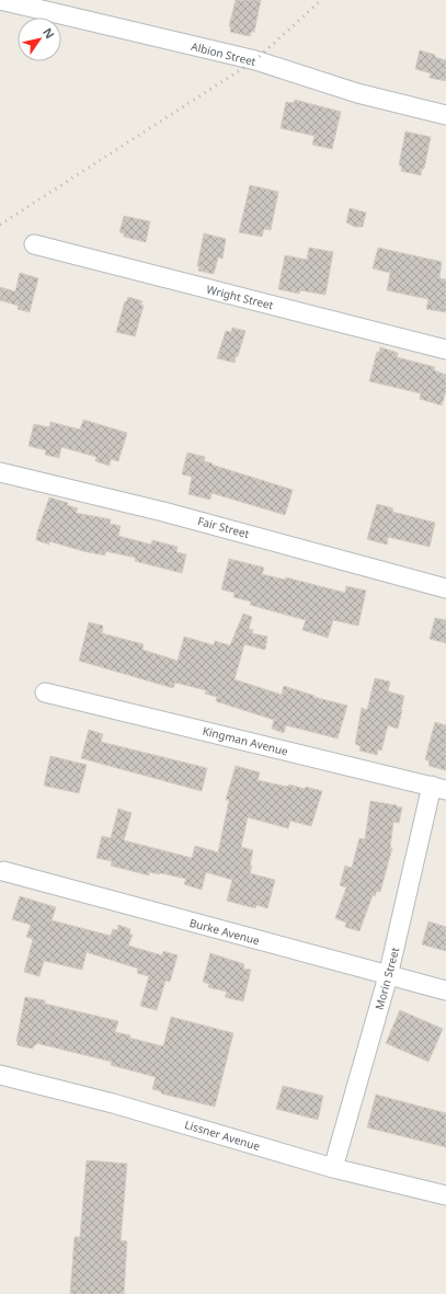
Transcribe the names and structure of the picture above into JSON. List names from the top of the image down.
{
  "streets": {
    "street": [
      "Albion Street",
      "Wright Street",
      "Fair Street",
      "Kingman Avenue",
      "Burke Avenue",
      "Morin Street",
      "Lissner Avenue"
    ]
  },
  "crossings": [
    ["Kingman Avenue", "Morin Street"],
    ["Burke Avenue", "Morin Street"],
    ["Morin Street", "Lissner Avenue"]
  ],
  "north": "top right"
}
